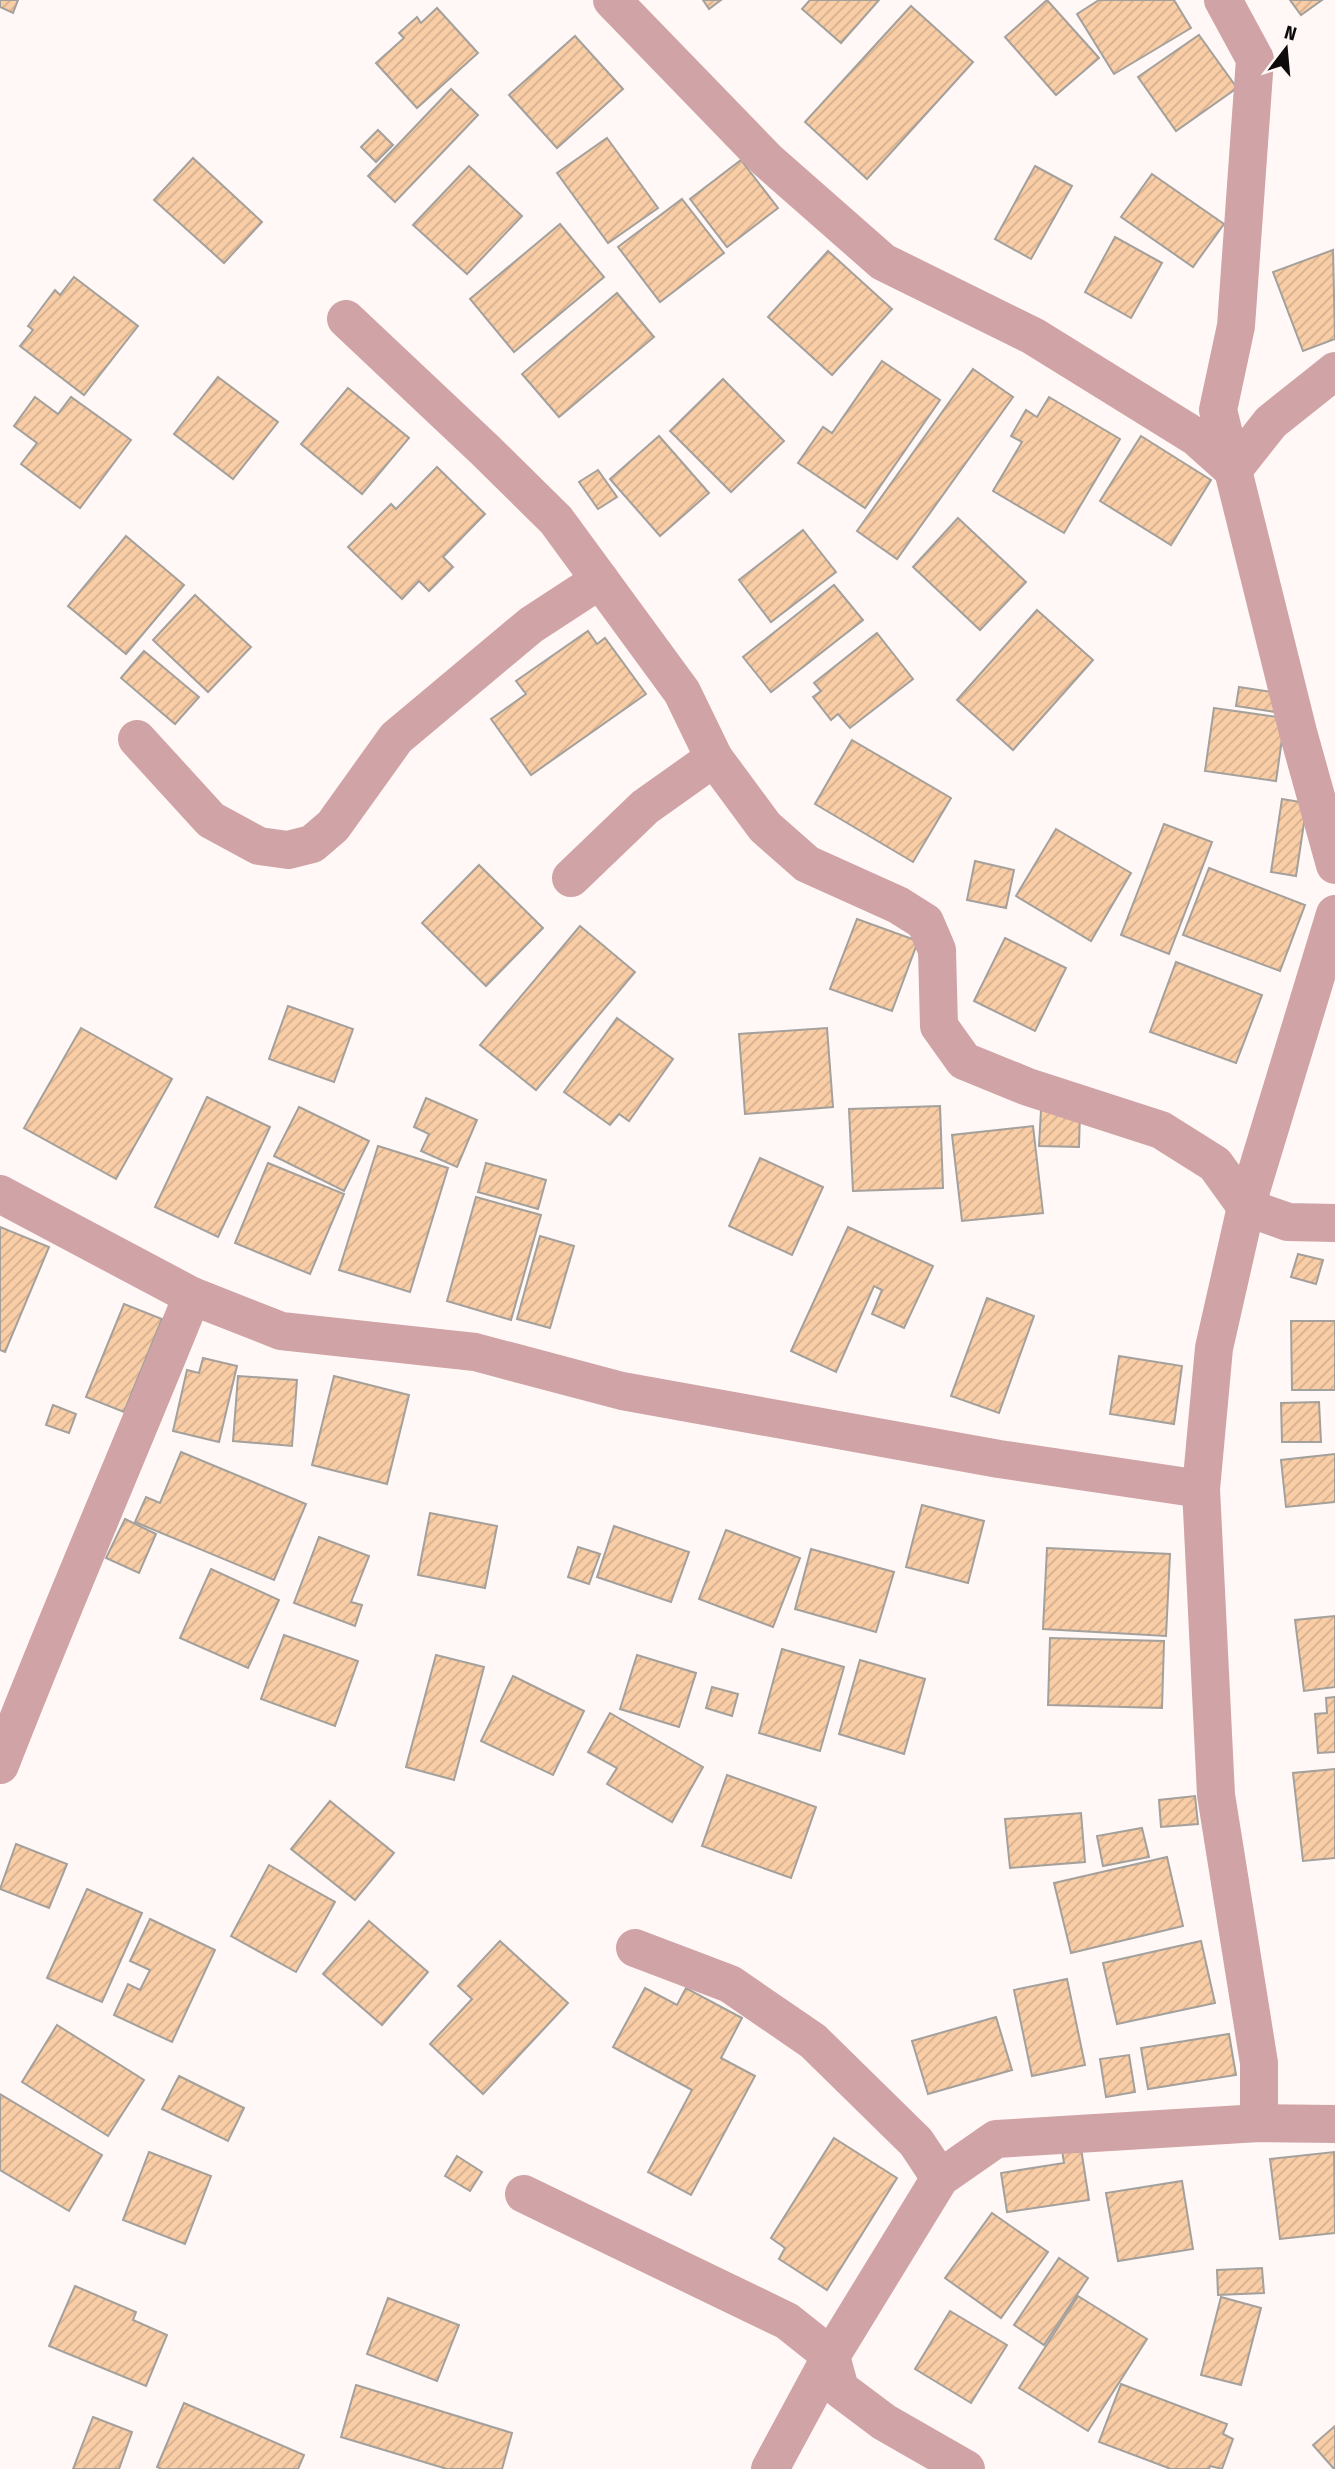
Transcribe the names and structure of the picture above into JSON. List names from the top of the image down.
{
  "north": "top"
}
